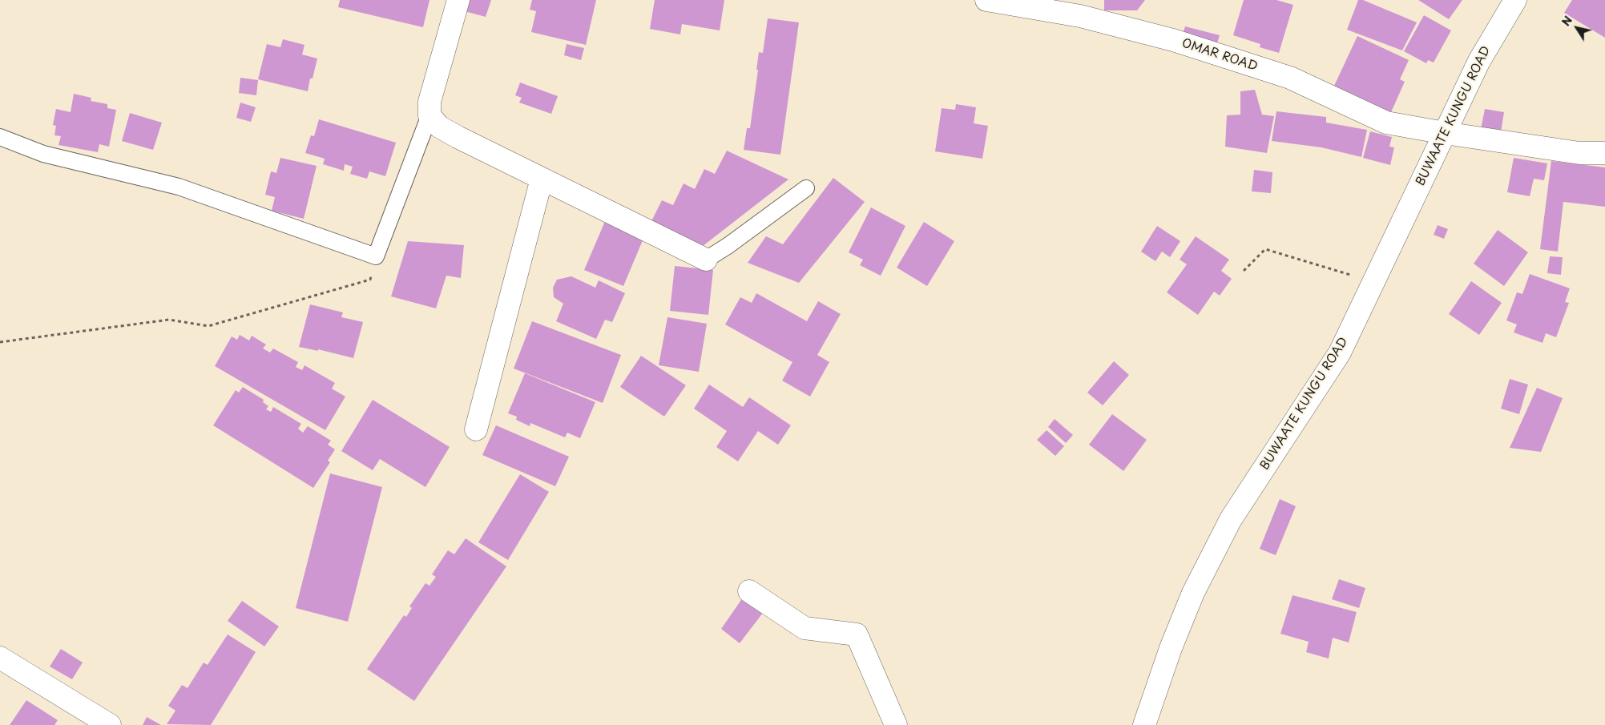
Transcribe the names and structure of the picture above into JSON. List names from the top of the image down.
{
  "streets": {
    "street": ["OMAR ROAD", "BUWAATE KUNGU ROAD"]
  },
  "crossings": [
    ["OMAR ROAD", "BUWAATE KUNGU ROAD"]
  ],
  "north": "top left"
}
